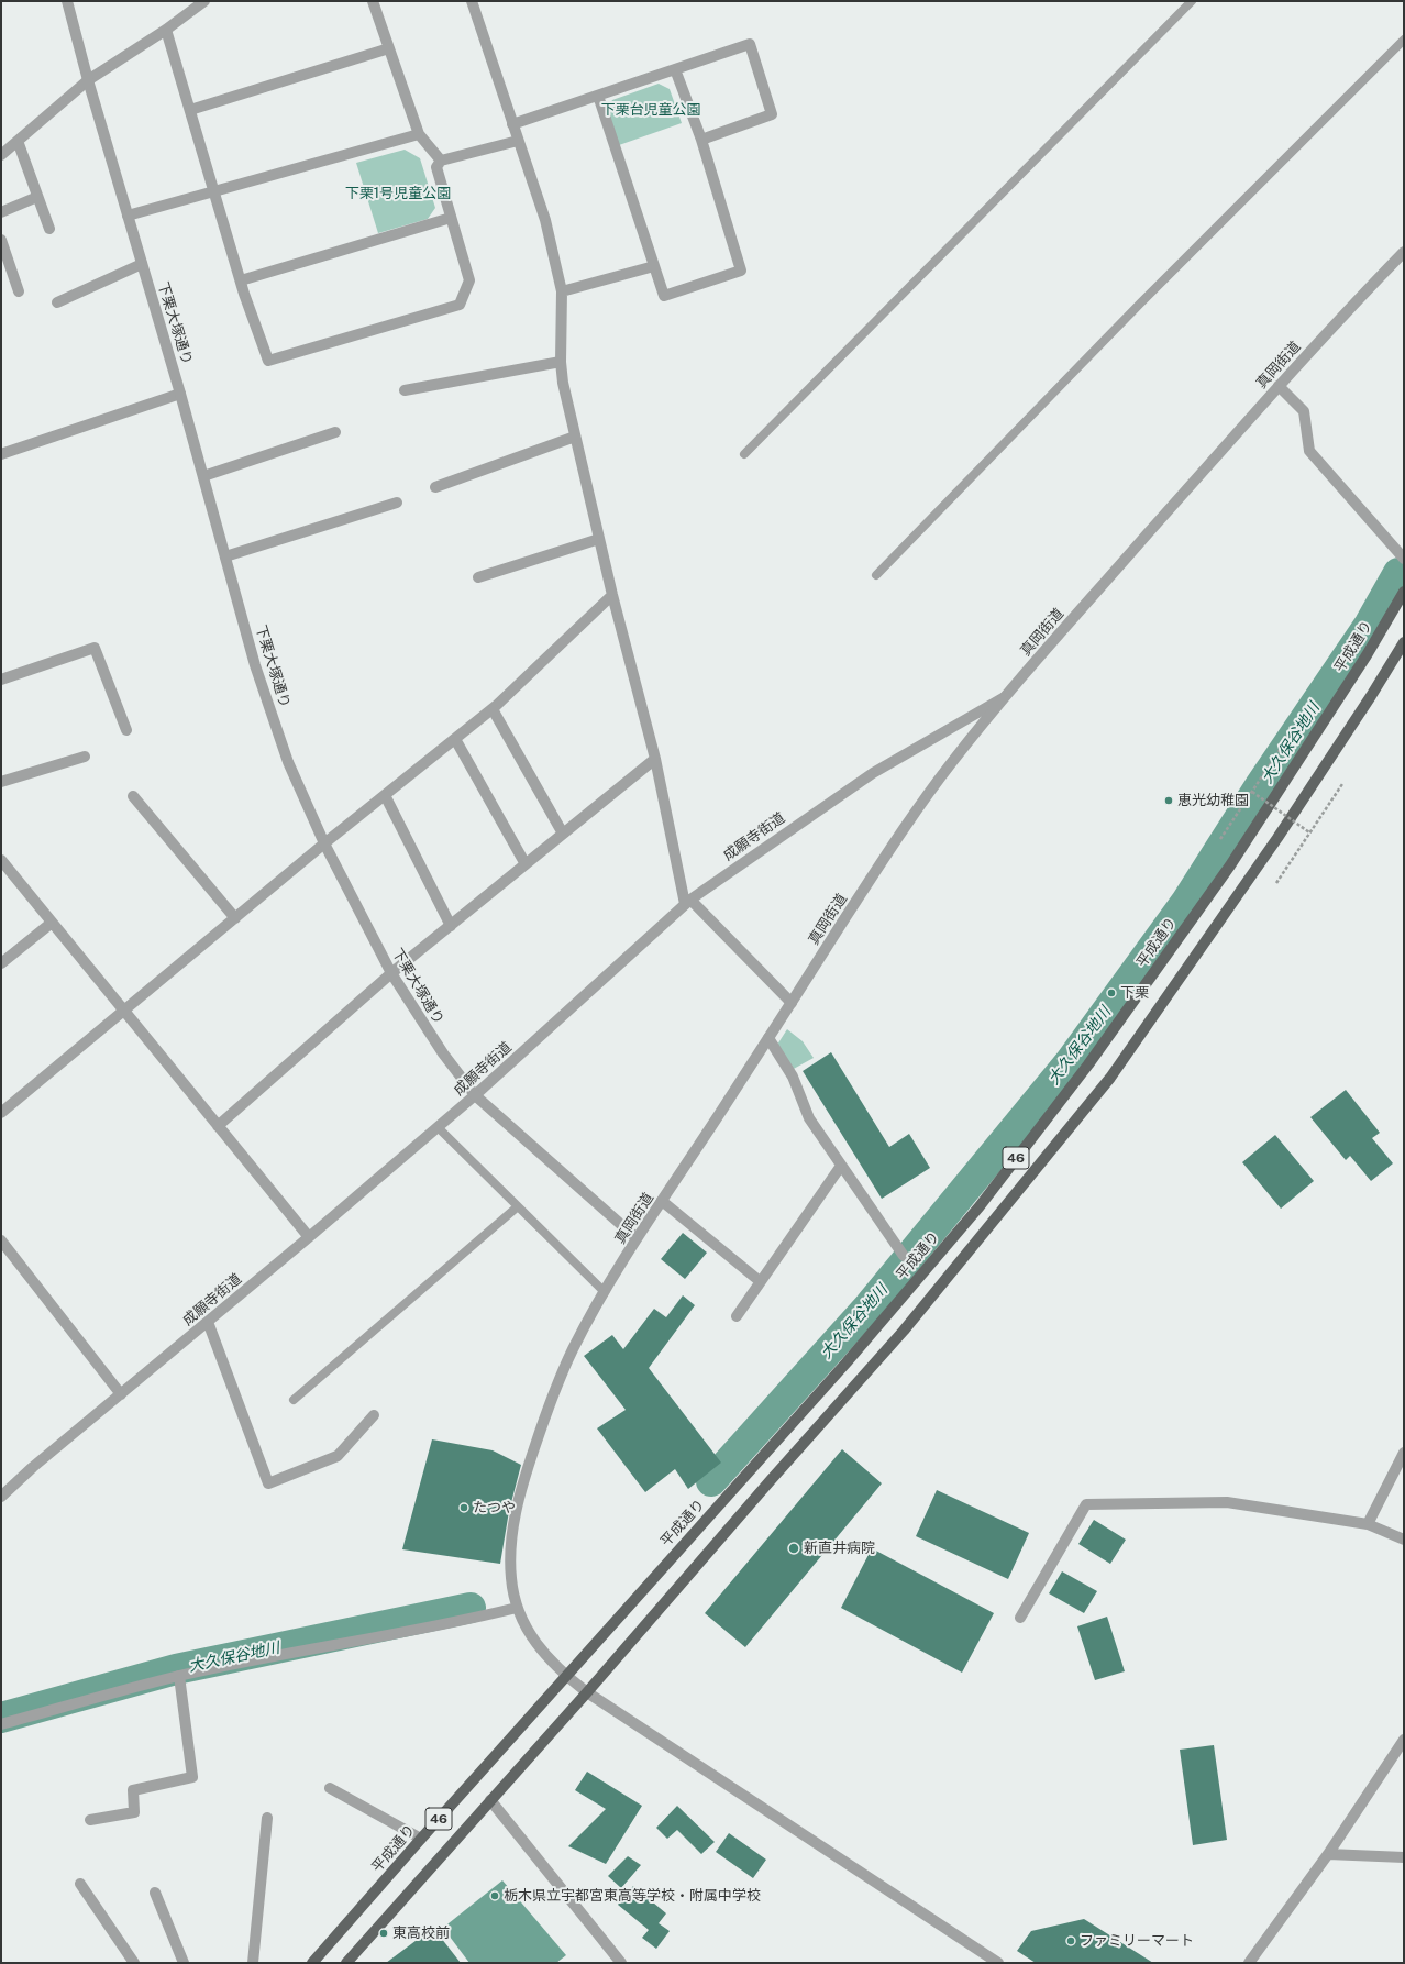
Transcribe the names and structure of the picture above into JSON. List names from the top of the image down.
{
  "streets": {
    "main road": ["平成通り", "46"],
    "street": ["下栗大塚通り", "真岡街道", "成願寺街道"]
  },
  "crossings": [
    ["下栗大塚通り", "真岡街道"],
    ["下栗大塚通り", "成願寺街道"],
    ["真岡街道", "平成通り"],
    ["真岡街道", "成願寺街道"],
    ["真岡街道", "46"]
  ],
  "water": ["大久保谷地川"],
  "parks": ["下栗台児童公園", "下栗1号児童公園"],
  "places": [
    "恵光幼稚園",
    "下栗",
    "たつや",
    "新直井病院",
    "栃木県立宇都宮東高等学校・附属中学校",
    "東高校前",
    "ファミリーマート"
  ]
}
